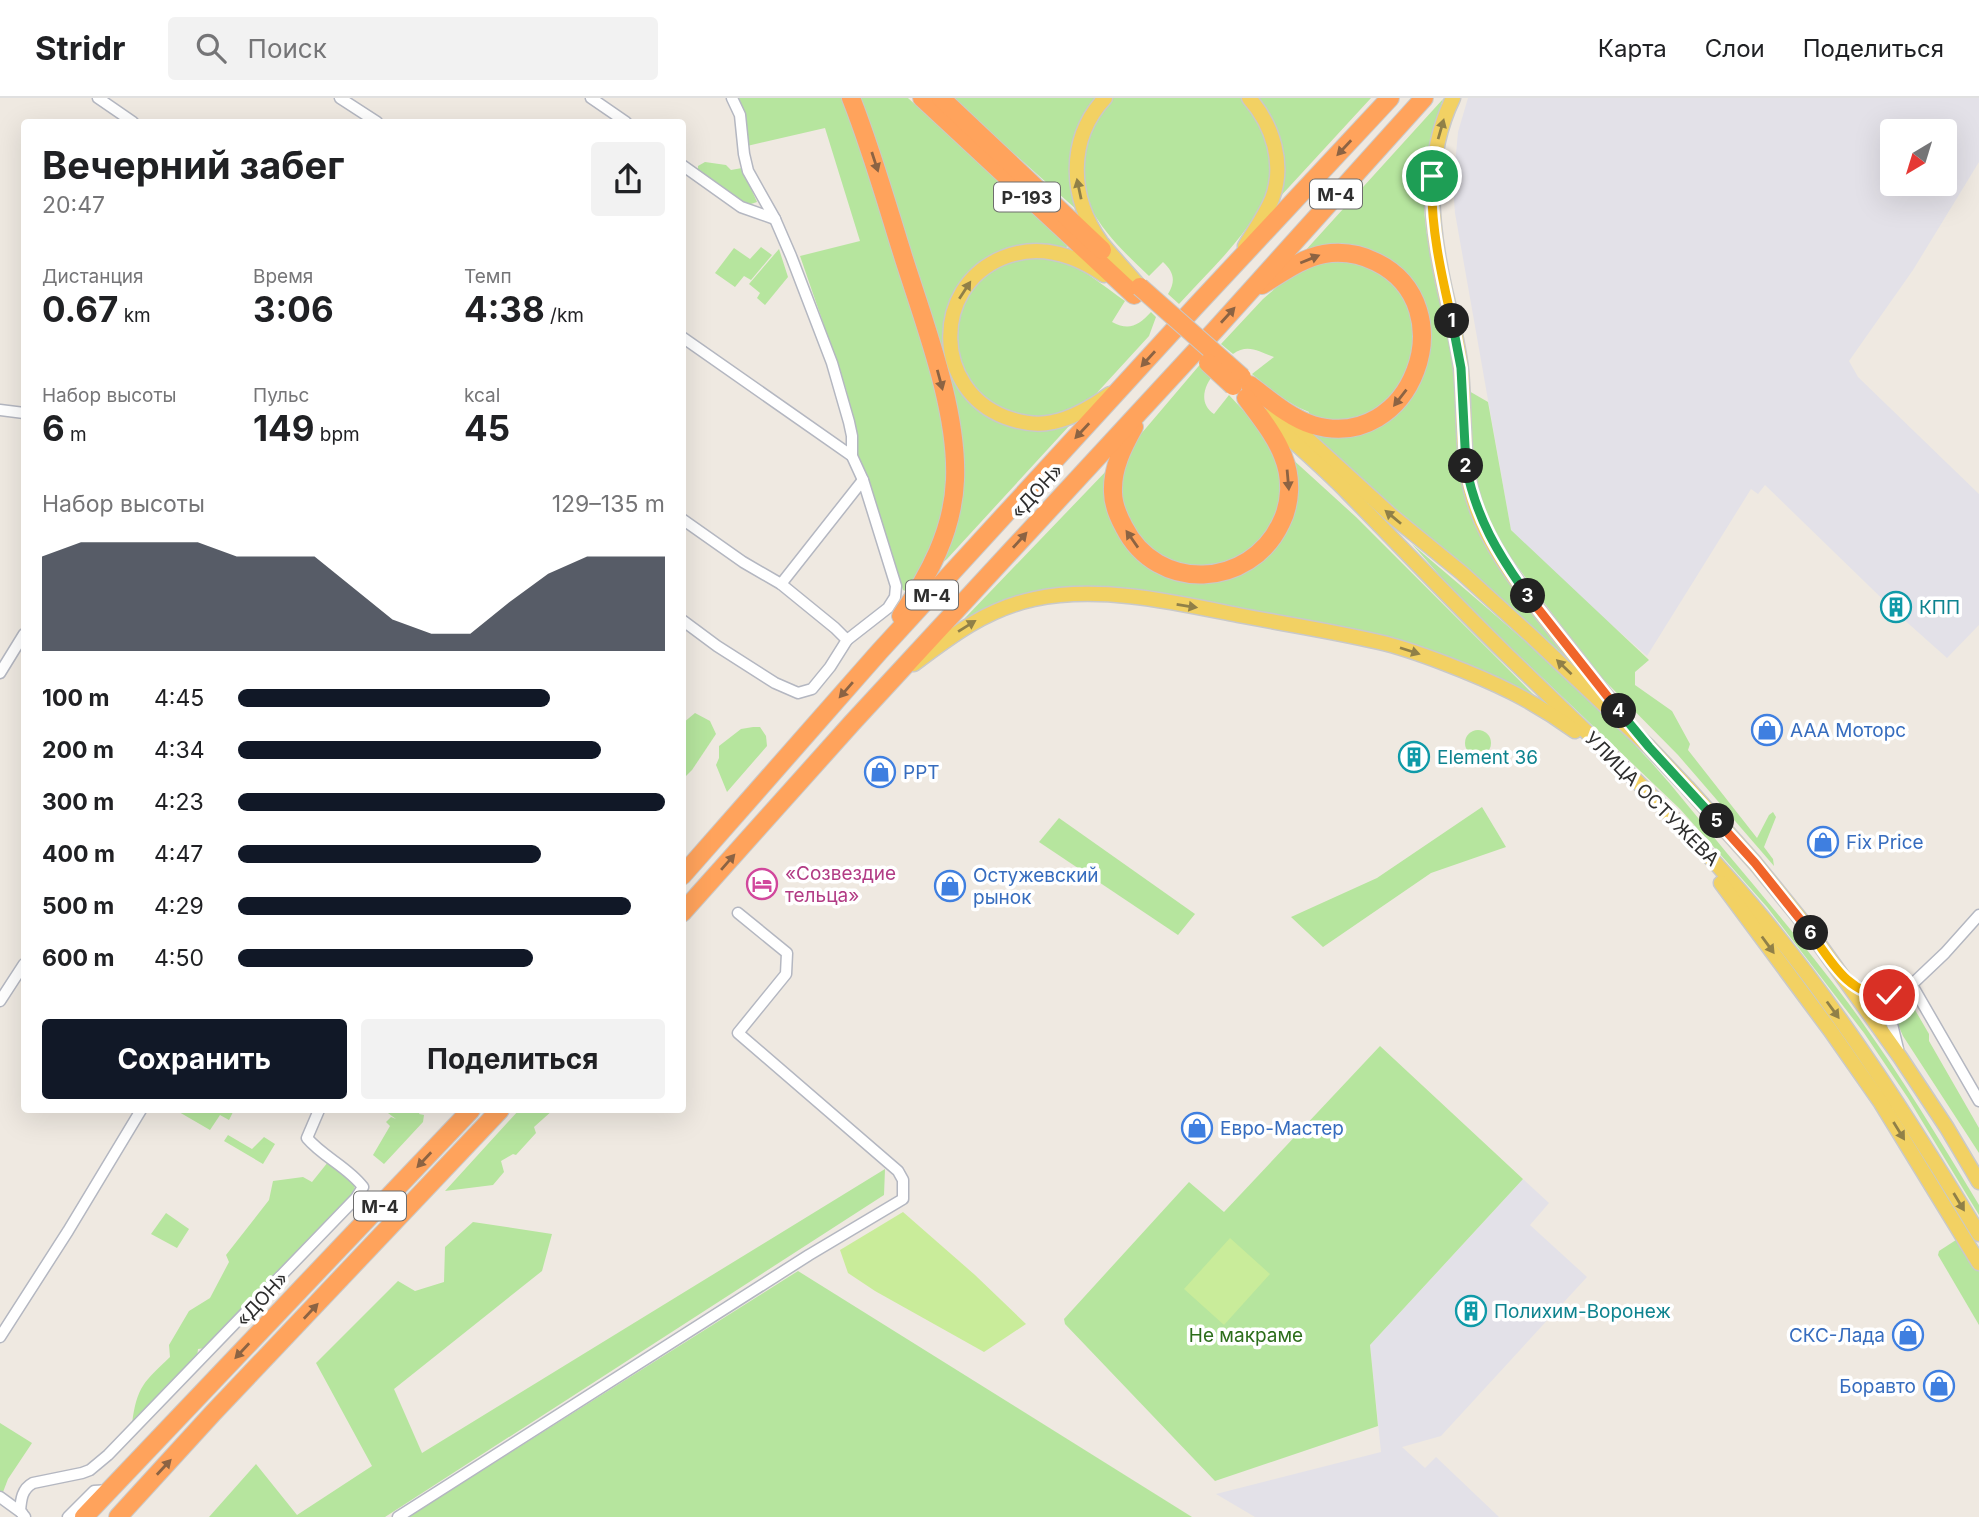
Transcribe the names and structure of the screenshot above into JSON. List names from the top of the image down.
{
  "streets": {
    "highway": ["М-4", "Р-193", "«ДОН»"],
    "main road": ["УЛИЦА ОСТУЖЕВА"]
  },
  "crossings": [
    ["Р-193", "УЛИЦА ОСТУЖЕВА"]
  ],
  "parks": ["Не макраме"],
  "places": {
    "building": ["КПП", "Element 36", "Полихим-Воронеж"],
    "shop": [
      "ААА Моторс",
      "РРТ",
      "Fix Price",
      "Остужевский рынок",
      "Евро-Мастер",
      "СКС-Лада",
      "Боравто"
    ],
    "hotel": ["«Созвездие тельца»"]
  },
  "north": "bottom left",
  "page": {
    "header": "Stridr",
    "search": "Поиск",
    "nav": ["Карта", "Слои", "Поделиться"],
    "heading": ["Вечерний забег", "20:47"],
    "stats": [
      ["Дистанция", "0.67 km"],
      ["Время", "3:06"],
      ["Темп", "4:38 /km"],
      ["Набор высоты", "6 m"],
      ["Пульс", "149 bpm"],
      ["kcal", "45"]
    ],
    "pins": [
      "1",
      "2",
      "3",
      "4",
      "5",
      "6"
    ],
    "chart": ["Набор высоты", "129–135 m"],
    "list": [
      {
        "name": "100 m",
        "note": "4:45"
      },
      {
        "name": "200 m",
        "note": "4:34"
      },
      {
        "name": "300 m",
        "note": "4:23"
      },
      {
        "name": "400 m",
        "note": "4:47"
      },
      {
        "name": "500 m",
        "note": "4:29"
      },
      {
        "name": "600 m",
        "note": "4:50"
      }
    ],
    "buttons": ["Сохранить", "Поделиться"]
  }
}
